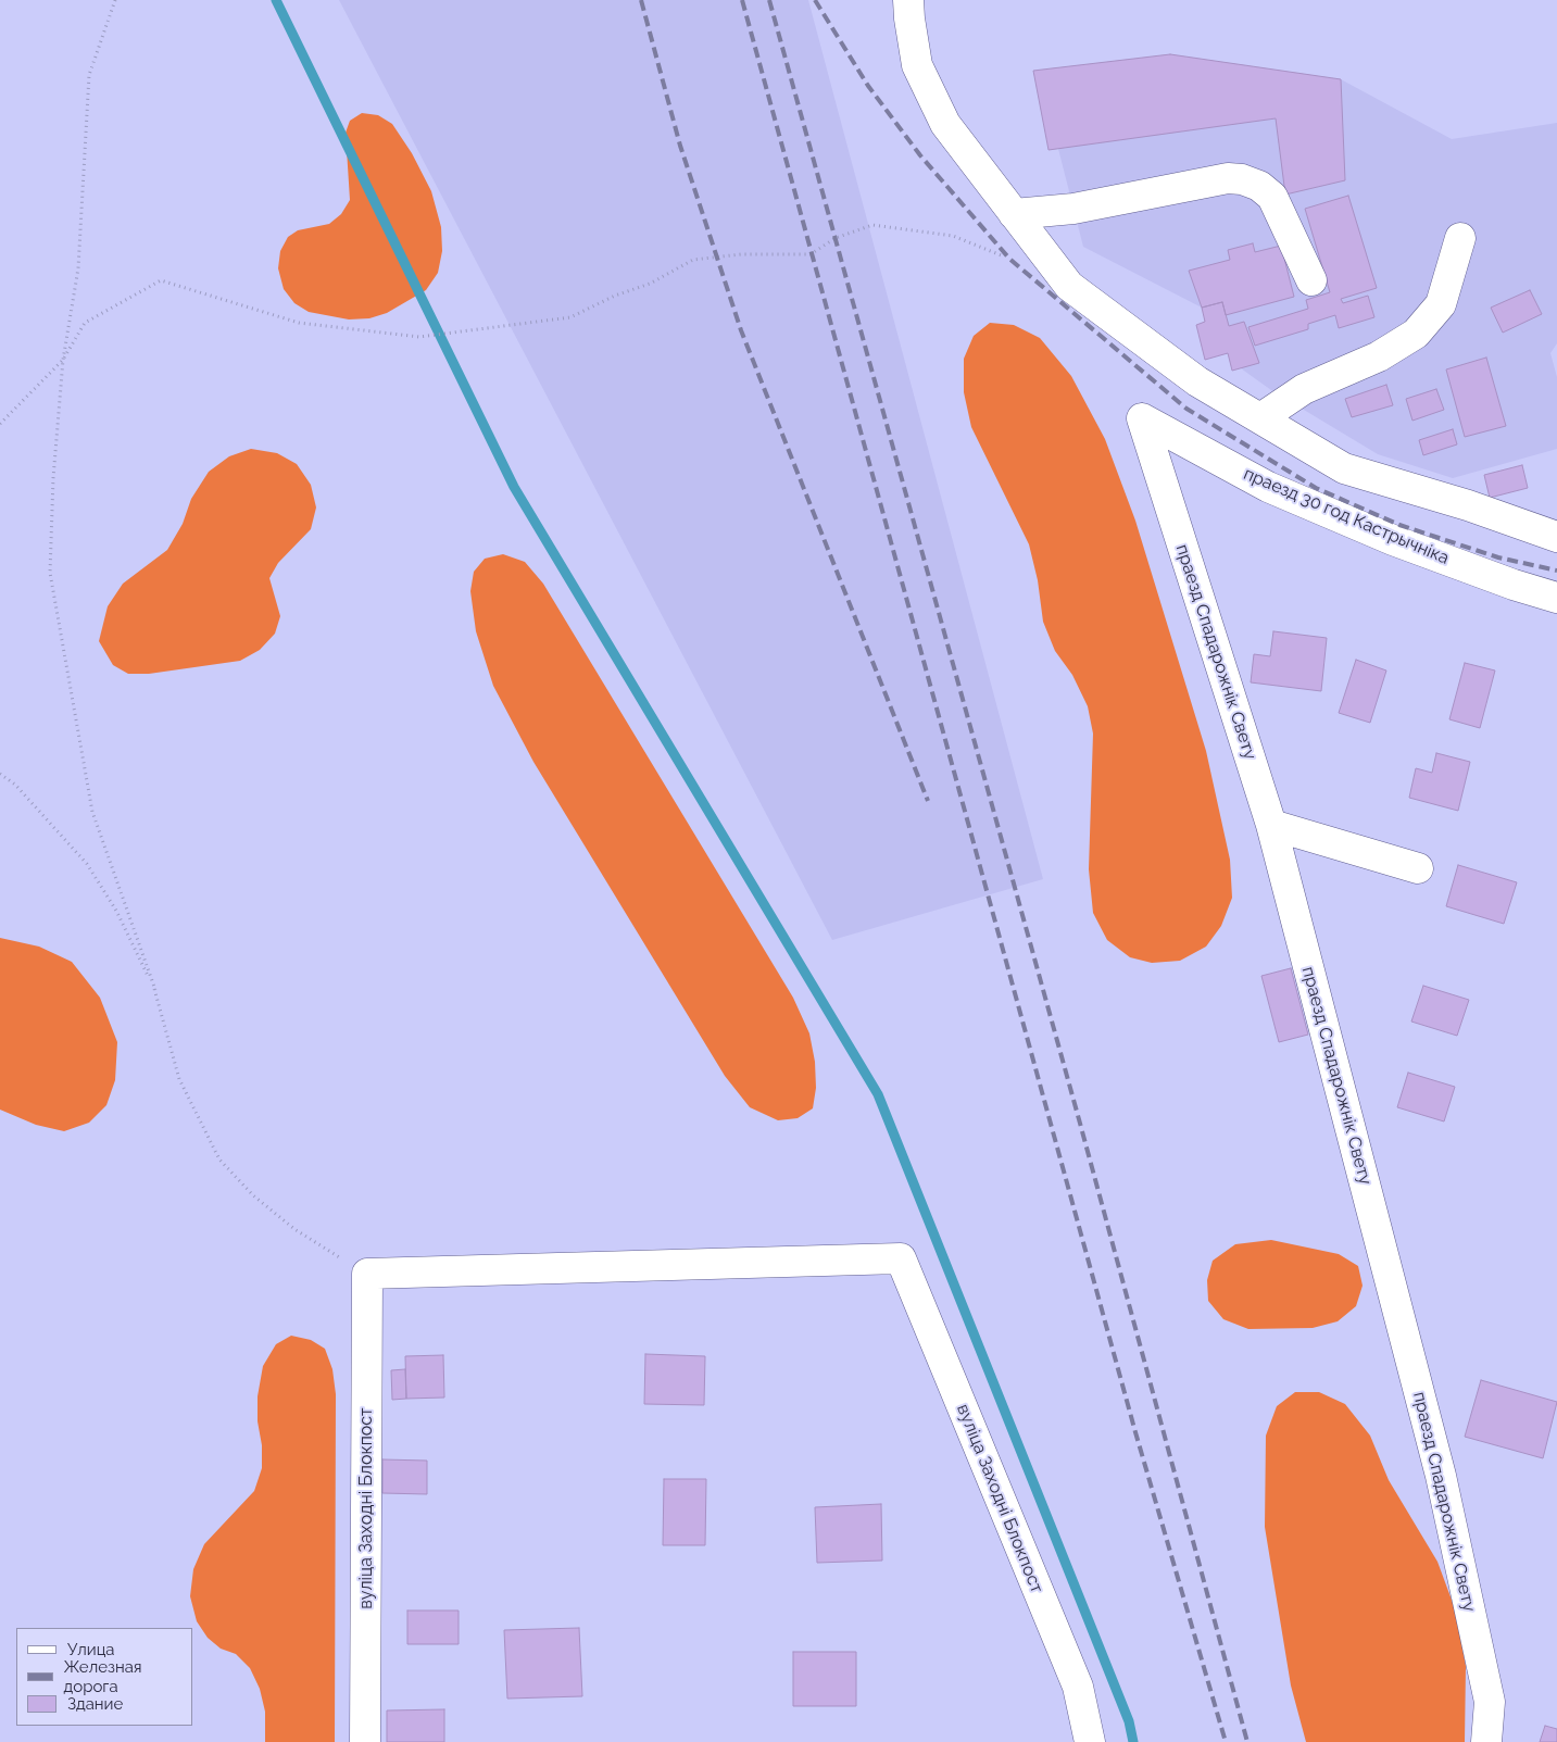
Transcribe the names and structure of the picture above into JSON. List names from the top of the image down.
{
  "streets": {
    "street": ["праезд 30 год Кастрычніка", "праезд Спадарожнік Свету", "вуліца Заходні Блокпост"]
  },
  "crossings": [
    ["праезд 30 год Кастрычніка", "праезд Спадарожнік Свету"]
  ],
  "legend": ["Улица", "Железная дорога", "Здание"]
}
